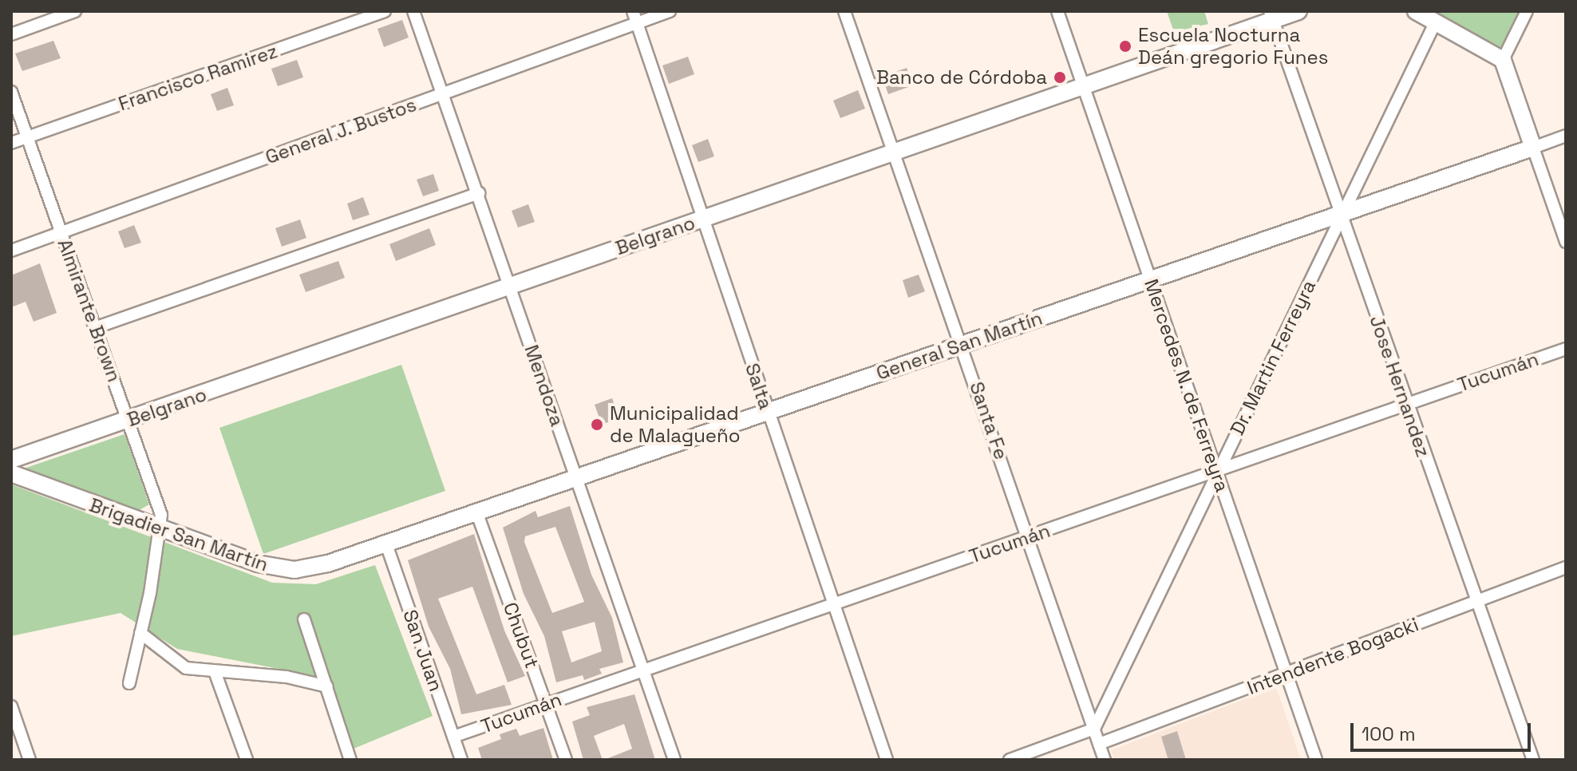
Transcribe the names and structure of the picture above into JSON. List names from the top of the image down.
{
  "streets": {
    "main road": ["Belgrano", "General San Martín", "Brigadier San Martín"],
    "street": [
      "Francisco Ramirez",
      "General J. Bustos",
      "Almirante Brown",
      "Dr. Martin Ferreyra",
      "Tucumán",
      "Mendoza",
      "Mercedes N. de Ferreyra",
      "Salta",
      "Jose Hernandez",
      "Santa Fe",
      "Chubut",
      "San Juan",
      "Intendente Bogacki"
    ]
  },
  "crossings": [
    ["Francisco Ramirez", "Almirante Brown"],
    ["General J. Bustos", "Almirante Brown"],
    ["General J. Bustos", "Mendoza"],
    ["General J. Bustos", "Salta"],
    ["Belgrano", "Almirante Brown"],
    ["Belgrano", "Mendoza"],
    ["Belgrano", "Mercedes N. de Ferreyra"],
    ["Belgrano", "Salta"],
    ["Belgrano", "Jose Hernandez"],
    ["Belgrano", "Santa Fe"],
    ["Almirante Brown", "Brigadier San Martín"],
    ["General San Martín", "Dr. Martin Ferreyra"],
    ["General San Martín", "Mendoza"],
    ["General San Martín", "Mercedes N. de Ferreyra"],
    ["General San Martín", "Salta"],
    ["General San Martín", "Jose Hernandez"],
    ["General San Martín", "Santa Fe"],
    ["General San Martín", "Brigadier San Martín"],
    ["General San Martín", "Chubut"],
    ["General San Martín", "San Juan"],
    ["Dr. Martin Ferreyra", "Tucumán"],
    ["Dr. Martin Ferreyra", "Mercedes N. de Ferreyra"],
    ["Dr. Martin Ferreyra", "Jose Hernandez"],
    ["Dr. Martin Ferreyra", "Santa Fe"],
    ["Tucumán", "Mendoza"],
    ["Tucumán", "Mercedes N. de Ferreyra"],
    ["Tucumán", "Salta"],
    ["Tucumán", "Jose Hernandez"],
    ["Tucumán", "Santa Fe"],
    ["Tucumán", "Chubut"],
    ["Tucumán", "San Juan"],
    ["Mercedes N. de Ferreyra", "Intendente Bogacki"],
    ["Jose Hernandez", "Intendente Bogacki"],
    ["Santa Fe", "Intendente Bogacki"],
    ["Brigadier San Martín", "San Juan"]
  ],
  "places": ["Escuela Nocturna Deán gregorio Funes", "Banco de Córdoba", "Municipalidad de Malagueño"],
  "scale_bar": "100 m"
}
